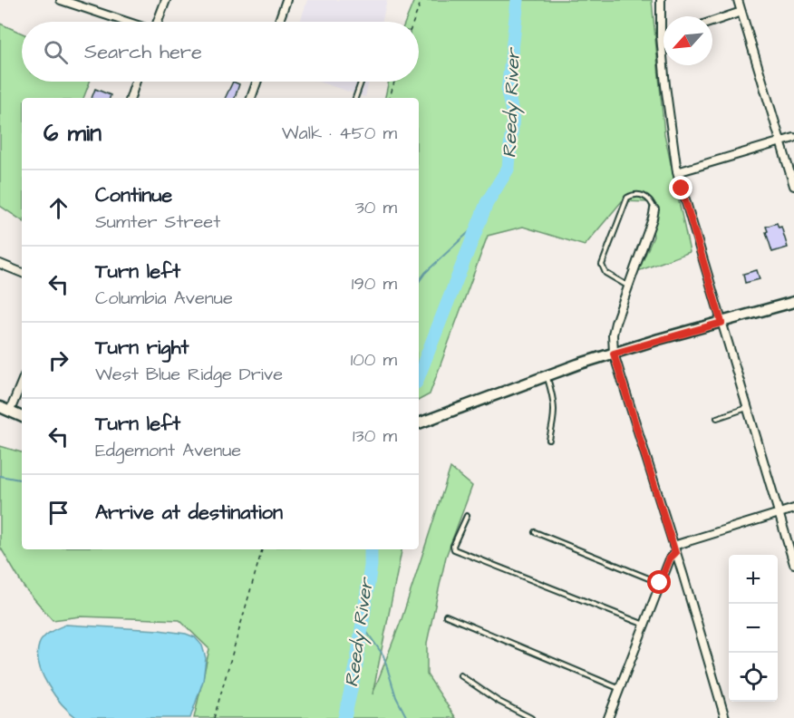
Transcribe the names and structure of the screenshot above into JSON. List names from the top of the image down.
{
  "water": ["Reedy River"],
  "north": "bottom left",
  "page": {
    "search": "Search here",
    "heading": ["6 min", "Walk · 450 m"],
    "list": [
      ["Continue", "Sumter Street", "30 m"],
      ["Turn left", "Columbia Avenue", "190 m"],
      ["Turn right", "West Blue Ridge Drive", "100 m"],
      ["Turn left", "Edgemont Avenue", "130 m"],
      "Arrive at destination"
    ],
    "map_buttons": ["+", "−"]
  }
}
